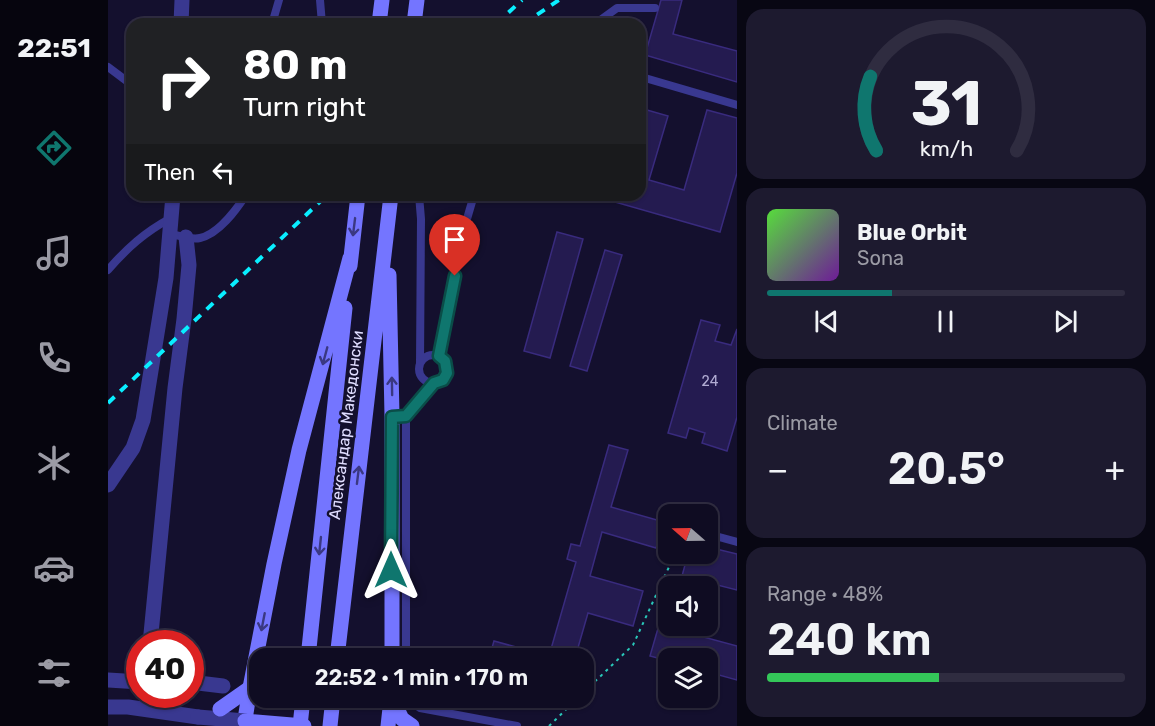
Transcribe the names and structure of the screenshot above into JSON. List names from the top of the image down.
{
  "streets": {
    "street": ["Александар Македонски"]
  },
  "house_numbers": ["24"],
  "north": "left",
  "page": {
    "tabs": "22:51",
    "turn": ["80 m", "Turn right"],
    "then": "Then",
    "song": ["Blue Orbit", "Sona"],
    "tile": [
      "Climate",
      ["Range · 48%", "240 km"]
    ],
    "heat": ["−", "20.5°", "+"],
    "limit": "40",
    "trip": "22:52 · 1 min · 170 m",
    "gauge": ["31", "km/h"]
  }
}
